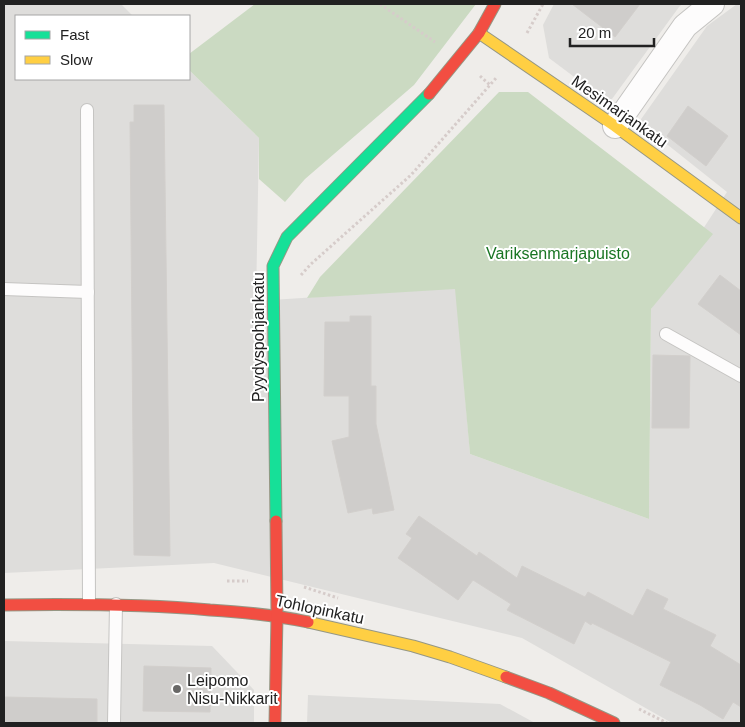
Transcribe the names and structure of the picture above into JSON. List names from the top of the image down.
{
  "streets": {
    "street": ["Mesimarjankatu", "Pyydyspohjankatu", "Tohlopinkatu"]
  },
  "crossings": [
    ["Mesimarjankatu", "Pyydyspohjankatu"],
    ["Pyydyspohjankatu", "Tohlopinkatu"]
  ],
  "parks": ["Variksenmarjapuisto"],
  "places": ["Leipomo Nisu-Nikkarit"],
  "legend": ["Fast", "Slow"],
  "scale_bar": "20 m"
}
